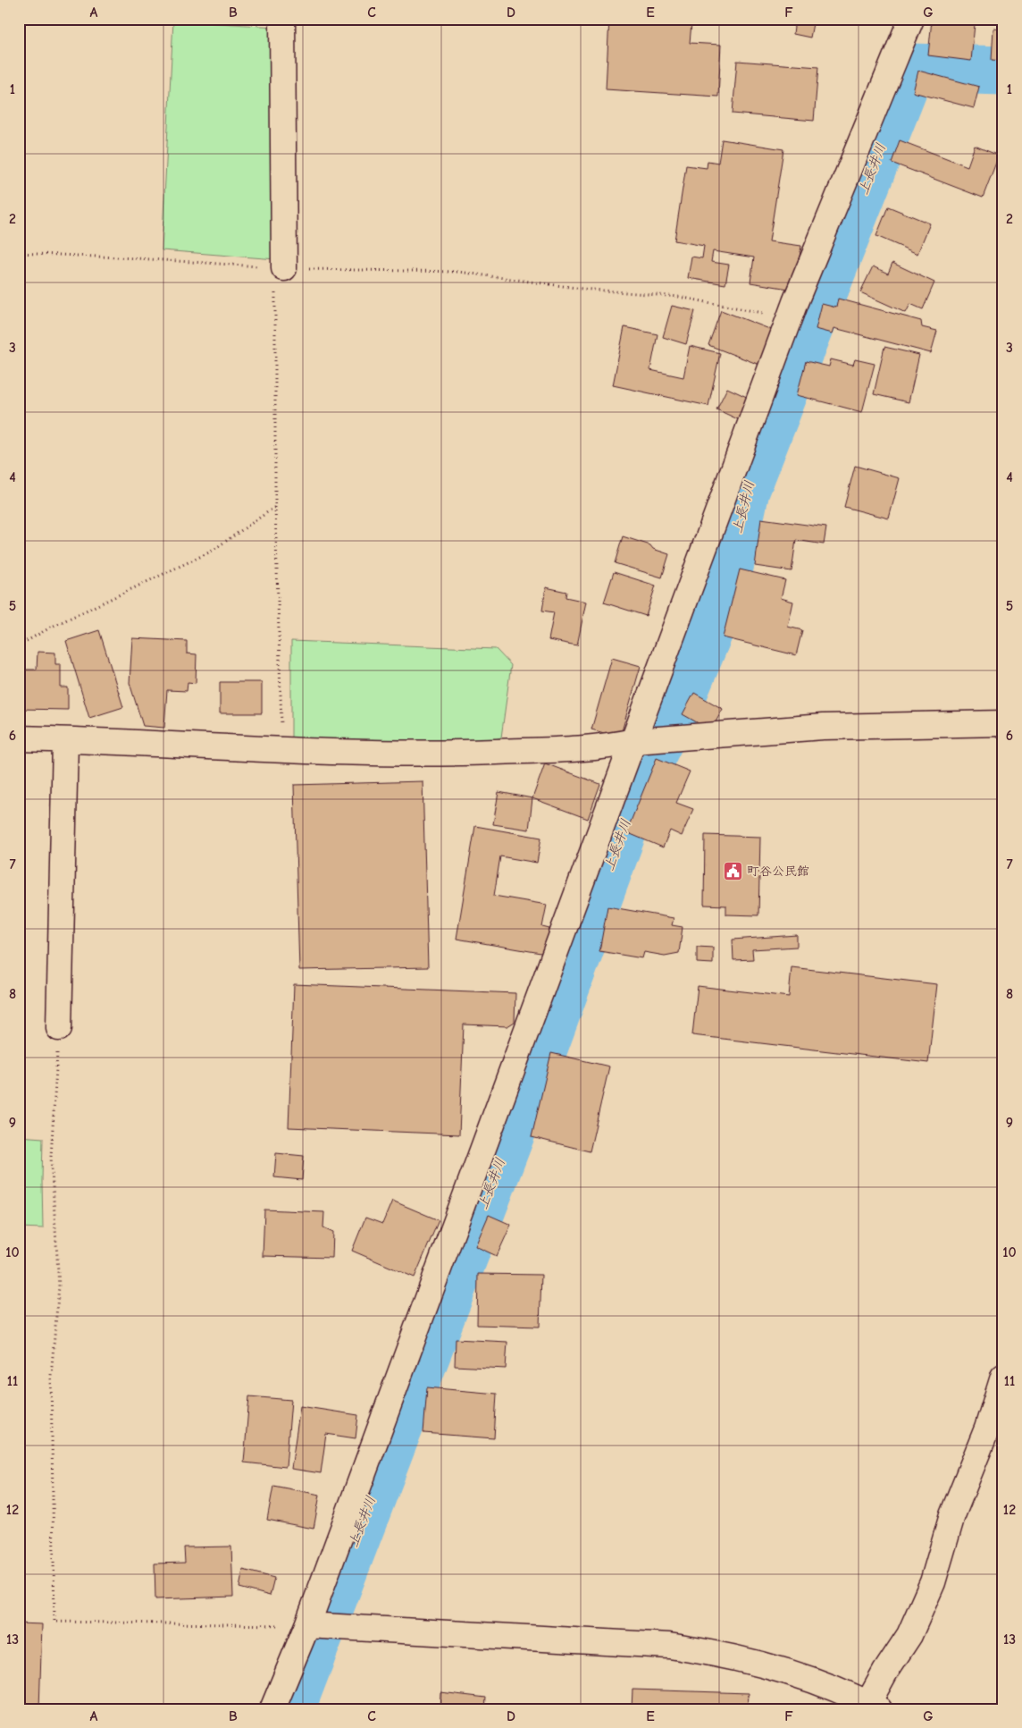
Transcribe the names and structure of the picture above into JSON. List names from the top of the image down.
{
  "water": ["上長井川"],
  "places": {
    "public building": ["町谷公民館"]
  },
  "grid": {
    "columns": [
      "A",
      "B",
      "C",
      "D",
      "E",
      "F",
      "G"
    ],
    "rows": [
      "1",
      "2",
      "3",
      "4",
      "5",
      "6",
      "7",
      "8",
      "9",
      "10",
      "11",
      "12",
      "13"
    ]
  }
}
